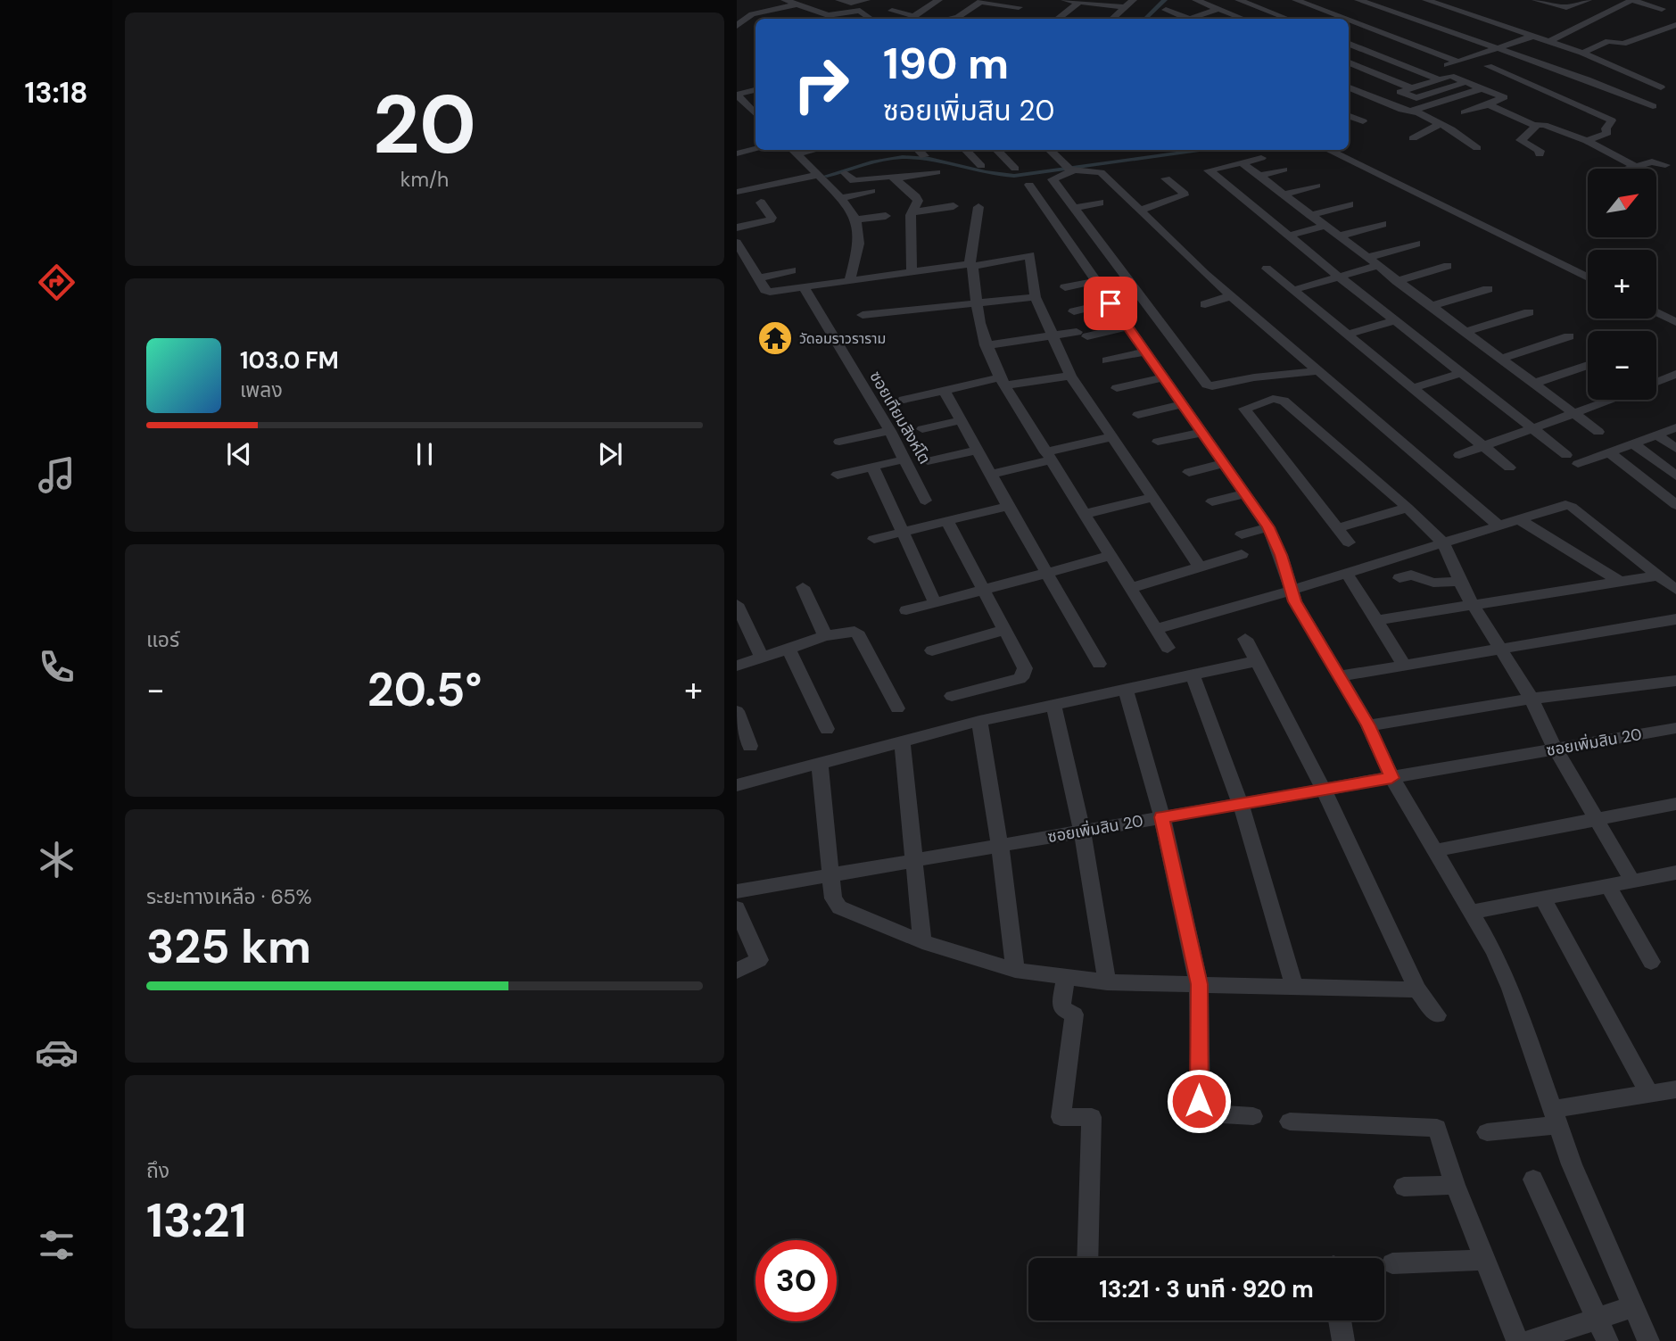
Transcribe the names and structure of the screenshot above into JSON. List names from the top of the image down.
{
  "streets": {
    "street": ["ซอยเทียมสิงห์โต", "ซอยเพิ่มสิน 20"]
  },
  "places": {
    "temple": ["วัดอมราวราราม"]
  },
  "north": "top right",
  "page": {
    "tabs": "13:18",
    "tile": [
      ["20", "km/h"],
      "แอร์",
      ["ระยะทางเหลือ · 65%", "325 km"],
      ["ถึง", "13:21"]
    ],
    "turn": ["190 m", "ซอยเพิ่มสิน 20"],
    "map_buttons": ["+", "−"],
    "song": ["103.0 FM", "เพลง"],
    "heat": ["−", "20.5°", "+"],
    "limit": "30",
    "trip": "13:21 · 3 นาที · 920 m"
  }
}
